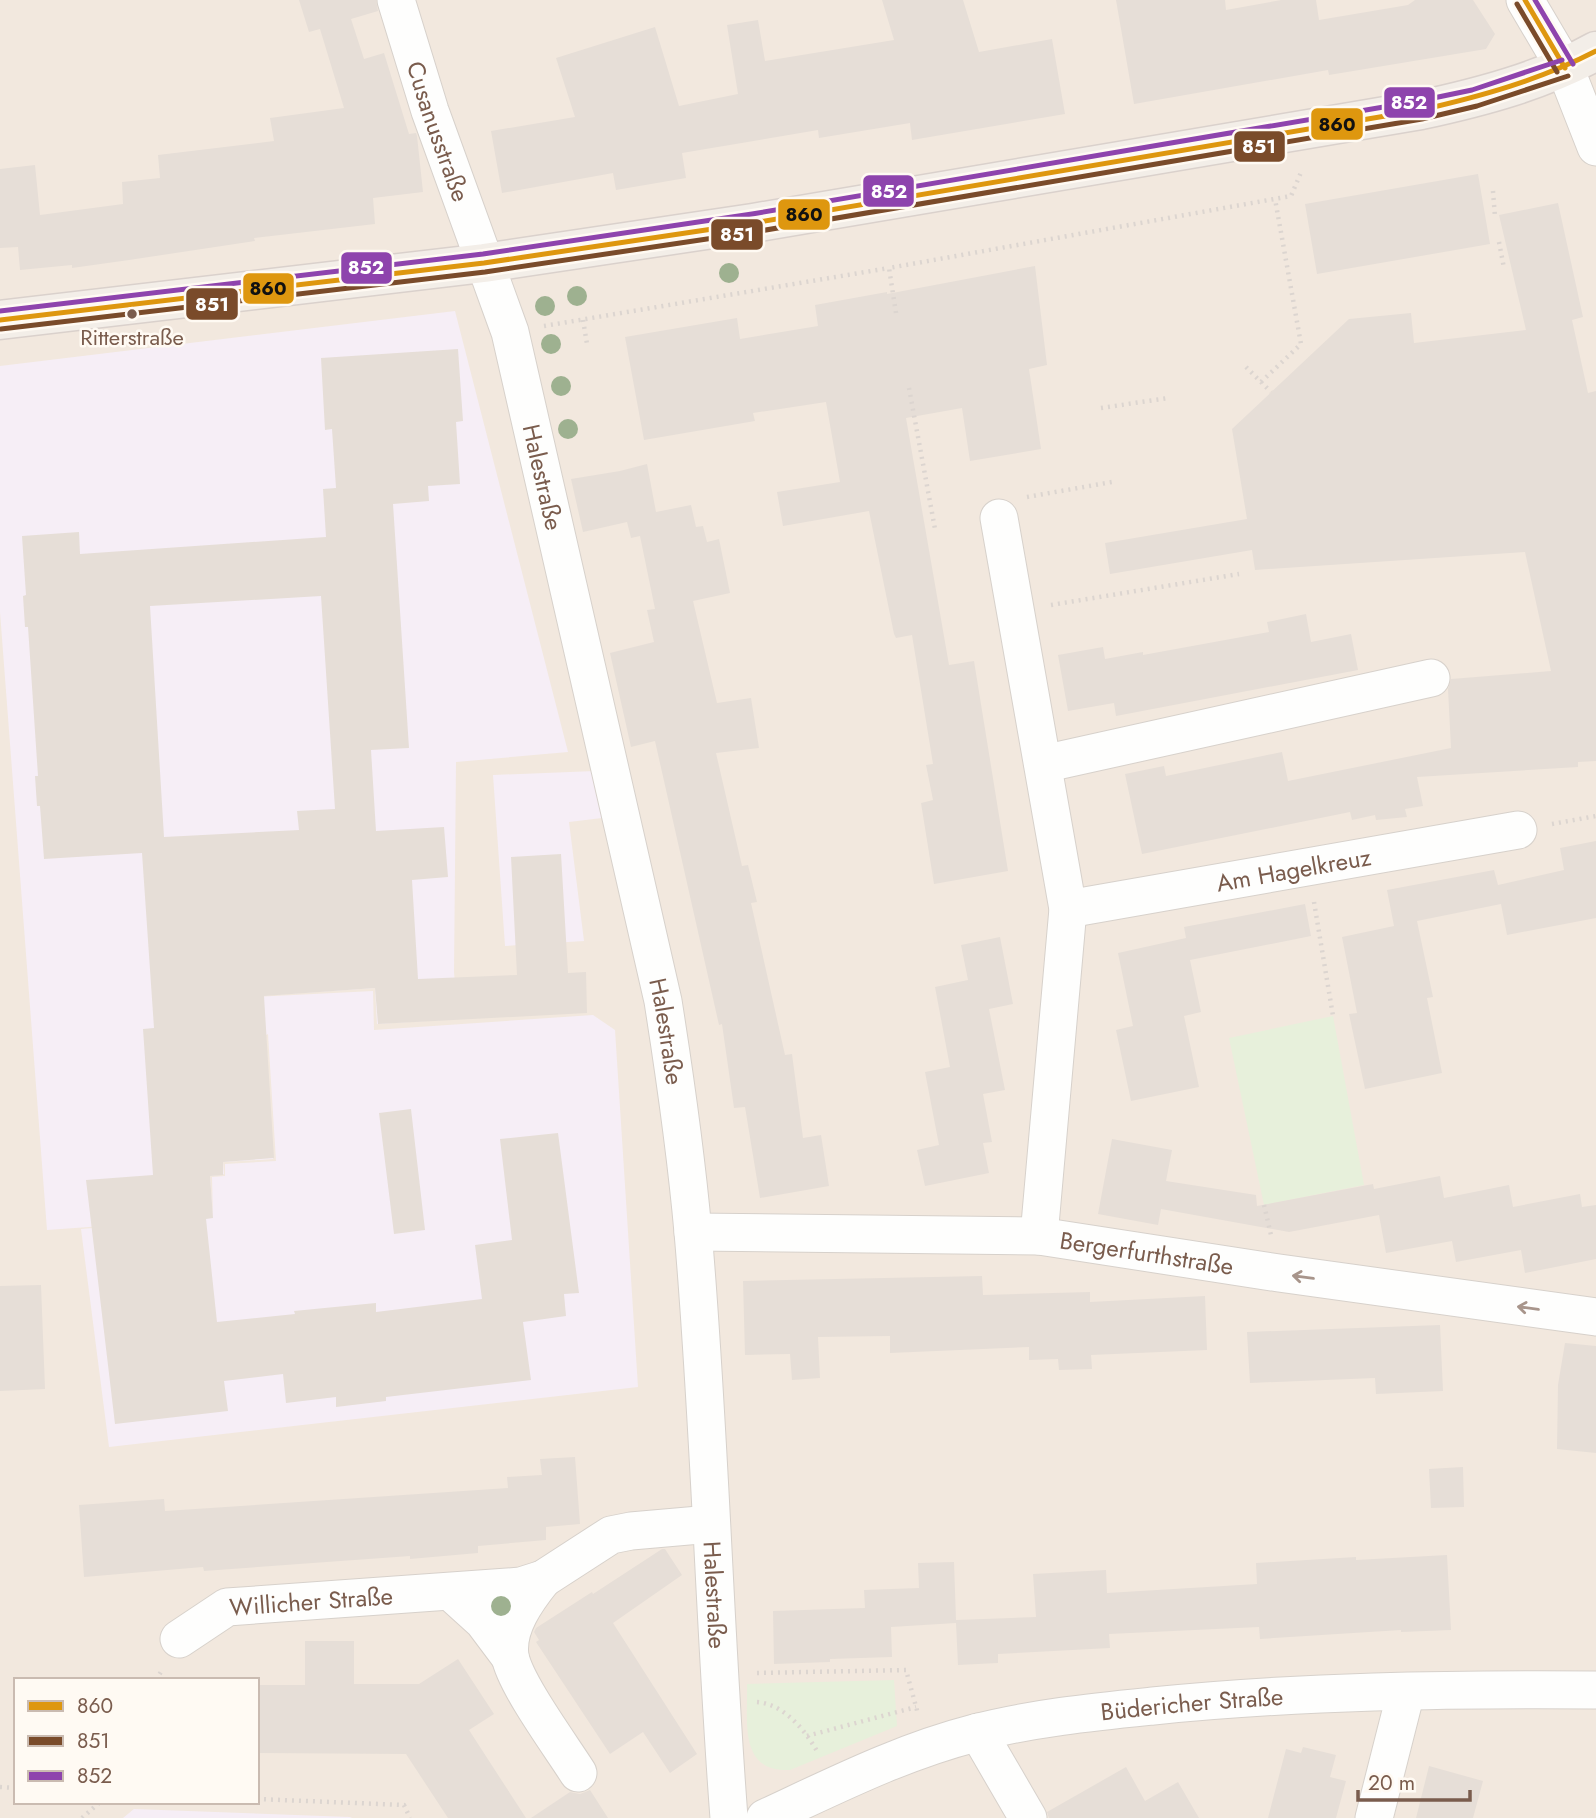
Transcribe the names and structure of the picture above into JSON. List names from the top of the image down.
{
  "streets": {
    "street": [
      "Cusanusstraße",
      "Halestraße",
      "Am Hagelkreuz",
      "Bergerfurthstraße",
      "Willicher Straße",
      "Büdericher Straße"
    ]
  },
  "crossings": [
    ["Cusanusstraße", "Halestraße"],
    ["Halestraße", "Bergerfurthstraße"],
    ["Halestraße", "Willicher Straße"]
  ],
  "one_way": ["Bergerfurthstraße"],
  "places": ["Ritterstraße"],
  "lines": ["transit line 860", "transit line 852", "transit line 851"],
  "legend": ["860", "851", "852"],
  "scale_bar": "20 m"
}
